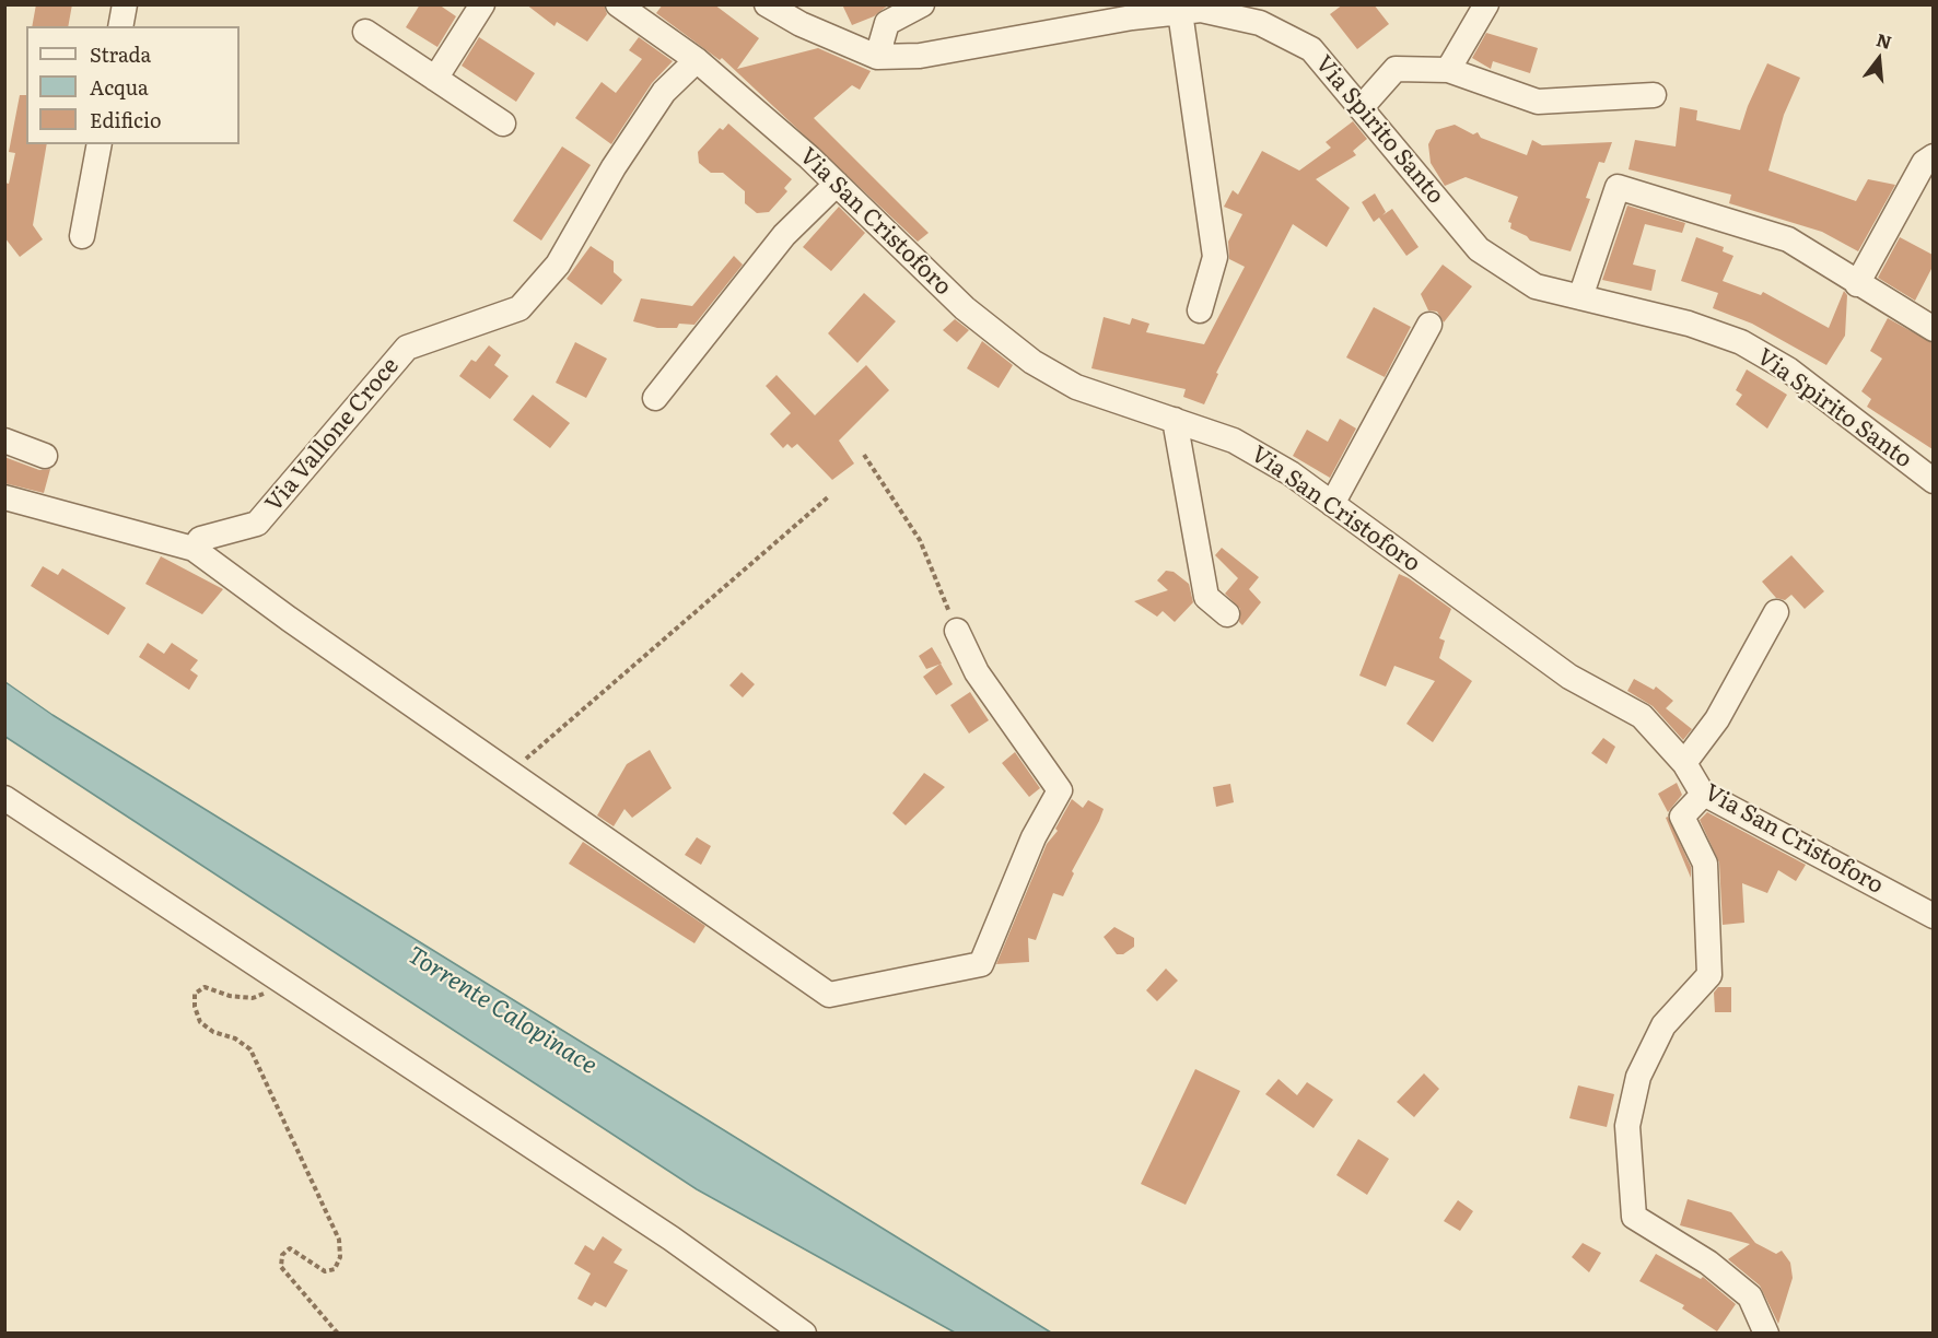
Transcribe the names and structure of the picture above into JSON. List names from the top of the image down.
{
  "streets": {
    "street": ["Via Spirito Santo", "Via San Cristoforo", "Via Vallone Croce"]
  },
  "crossings": [
    ["Via San Cristoforo", "Via Vallone Croce"]
  ],
  "water": ["Torrente Calopinace"],
  "legend": ["Strada", "Acqua", "Edificio"],
  "north": "top"
}
